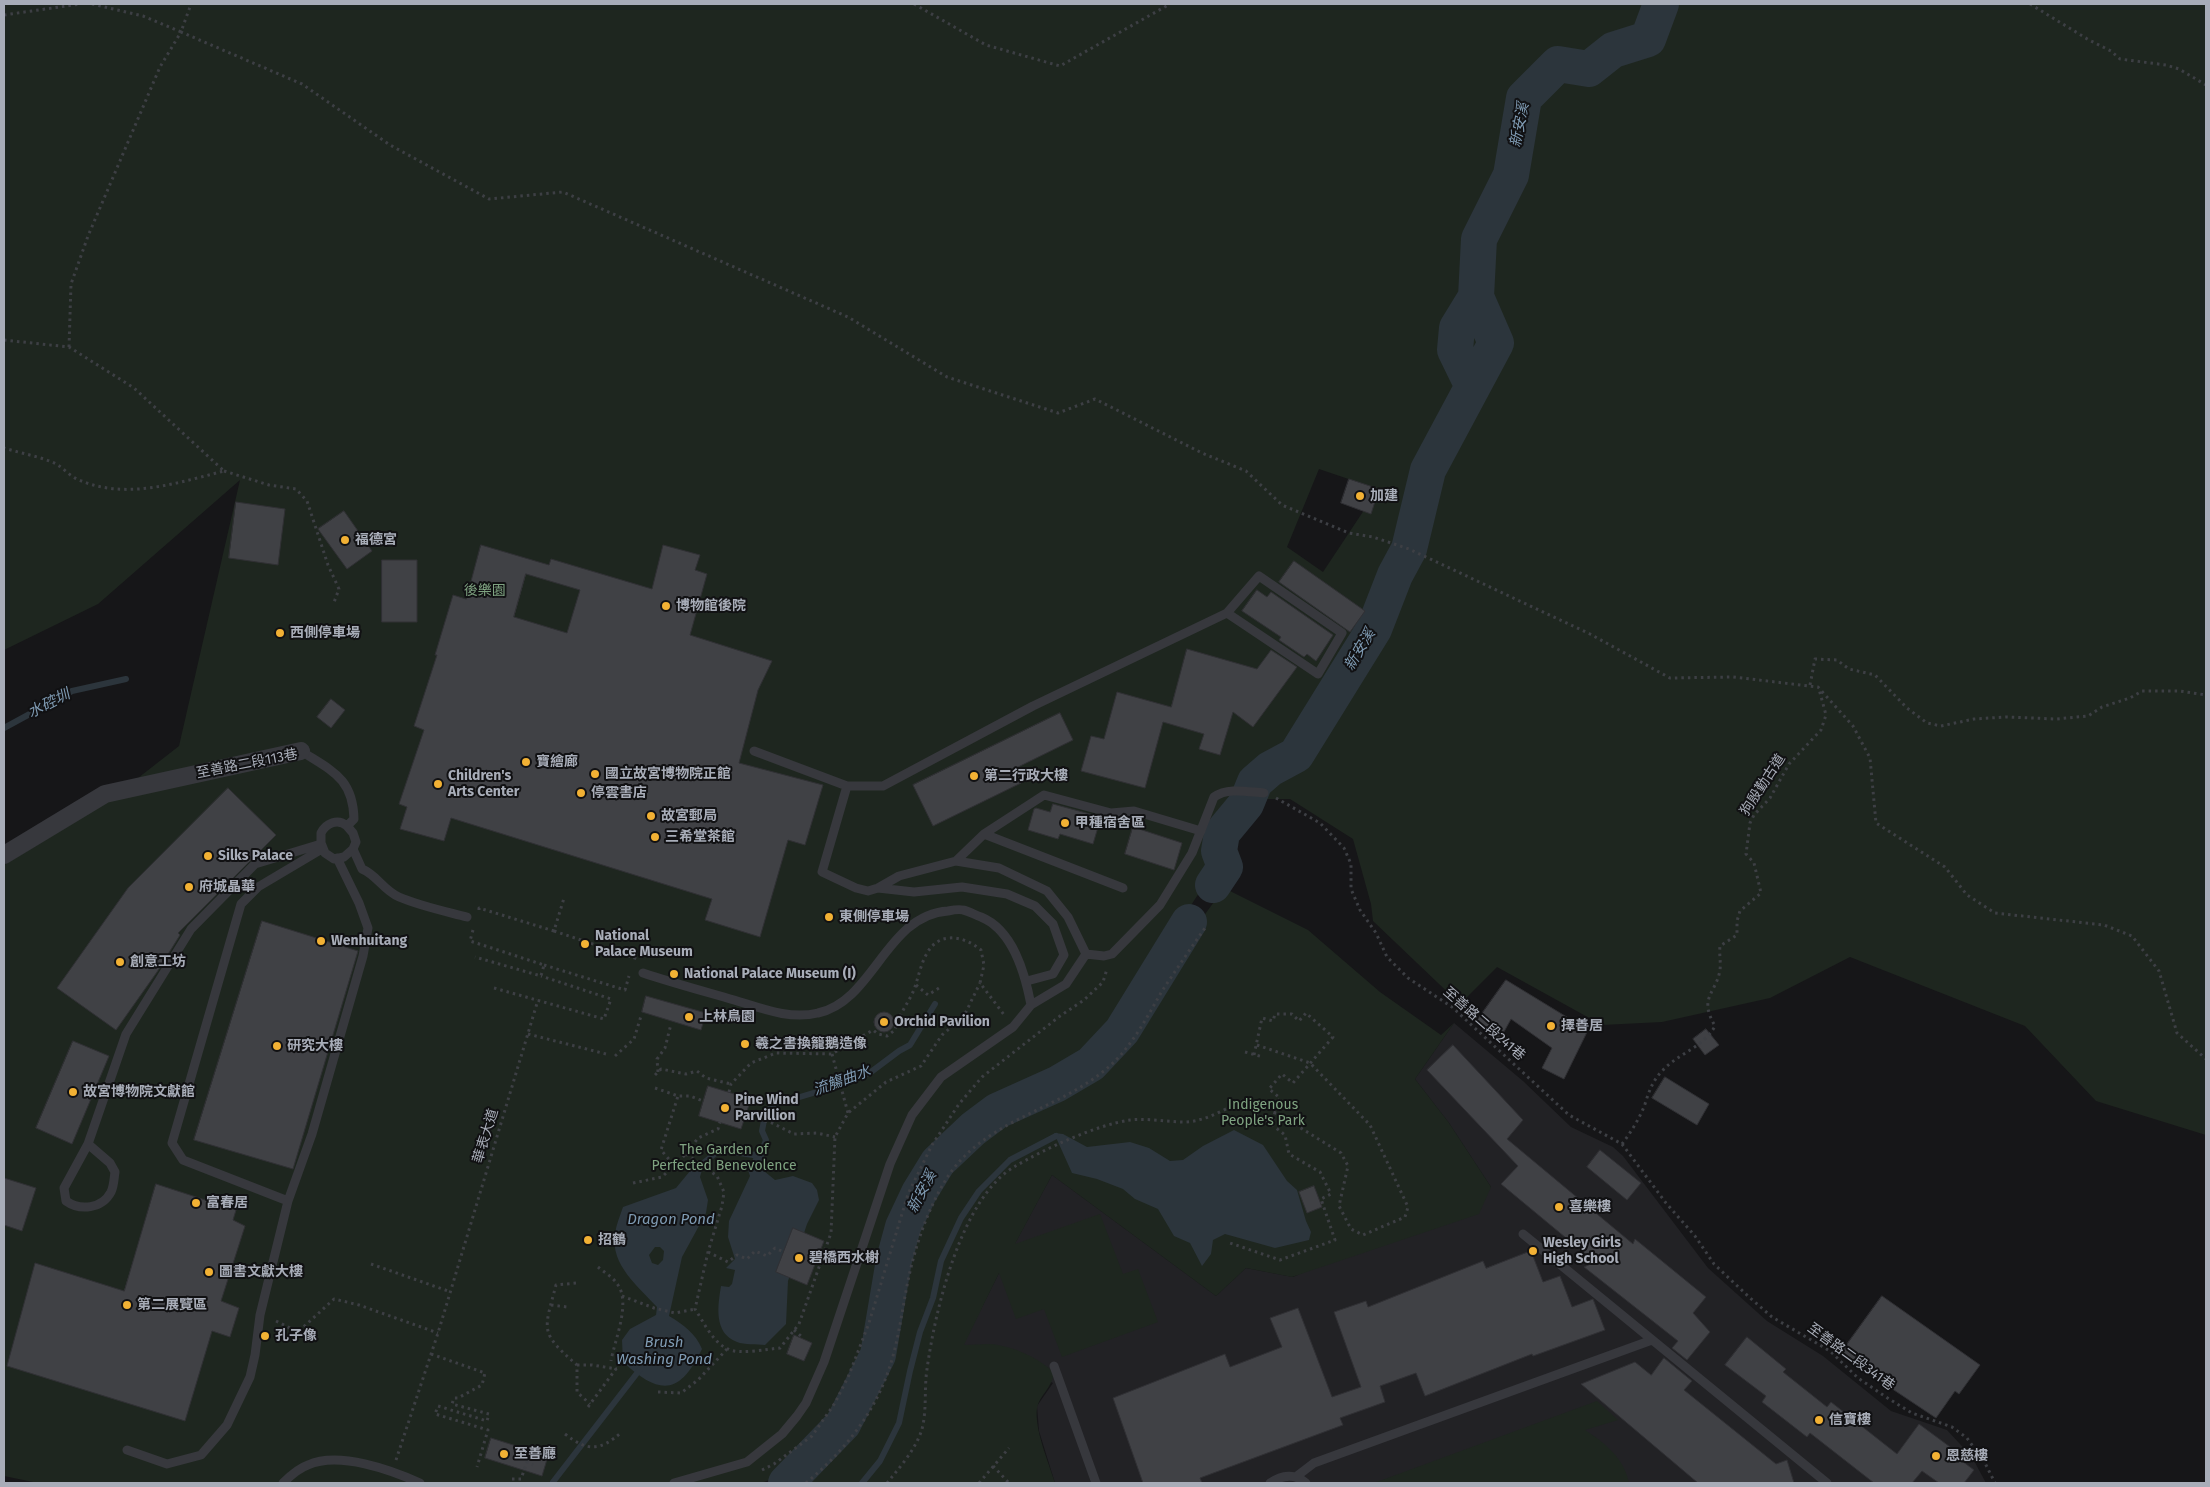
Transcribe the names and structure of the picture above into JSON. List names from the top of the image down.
{
  "streets": {
    "street": ["至善路二段113巷"],
    "path": [
      "狗殷勤古道",
      "至善路二段241巷",
      "華表大道",
      "至善路二段341巷"
    ]
  },
  "crossings": [
    ["狗殷勤古道", "至善路二段241巷"],
    ["至善路二段241巷", "至善路二段341巷"]
  ],
  "water": [
    "新安溪",
    "水硿圳",
    "流觴曲水",
    "Dragon Pond",
    "Brush Washing Pond"
  ],
  "parks": ["後樂園", "Indigenous People's Park", "The Garden of Perfected Benevolence"],
  "places": [
    "加建",
    "福德宮",
    "博物館後院",
    "西側停車場",
    "寶繪廊",
    "國立故宮博物院正館",
    "第二行政大樓",
    "Children's Arts Center",
    "停雲書店",
    "故宮郵局",
    "甲種宿舍區",
    "三希堂茶館",
    "Silks Palace",
    "府城晶華",
    "東側停車場",
    "Wenhuitang",
    "National Palace Museum",
    "創意工坊",
    "National Palace Museum (I)",
    "上林鳥園",
    "Orchid Pavilion",
    "擇善居",
    "羲之書換籠鵝造像",
    "研究大樓",
    "故宮博物院文獻館",
    "Pine Wind Parvillion",
    "富春居",
    "喜樂樓",
    "招鶴",
    "Wesley Girls High School",
    "碧橋西水榭",
    "圖書文獻大樓",
    "第二展覽區",
    "孔子像",
    "信寶樓",
    "至善廳",
    "恩慈樓"
  ]
}
